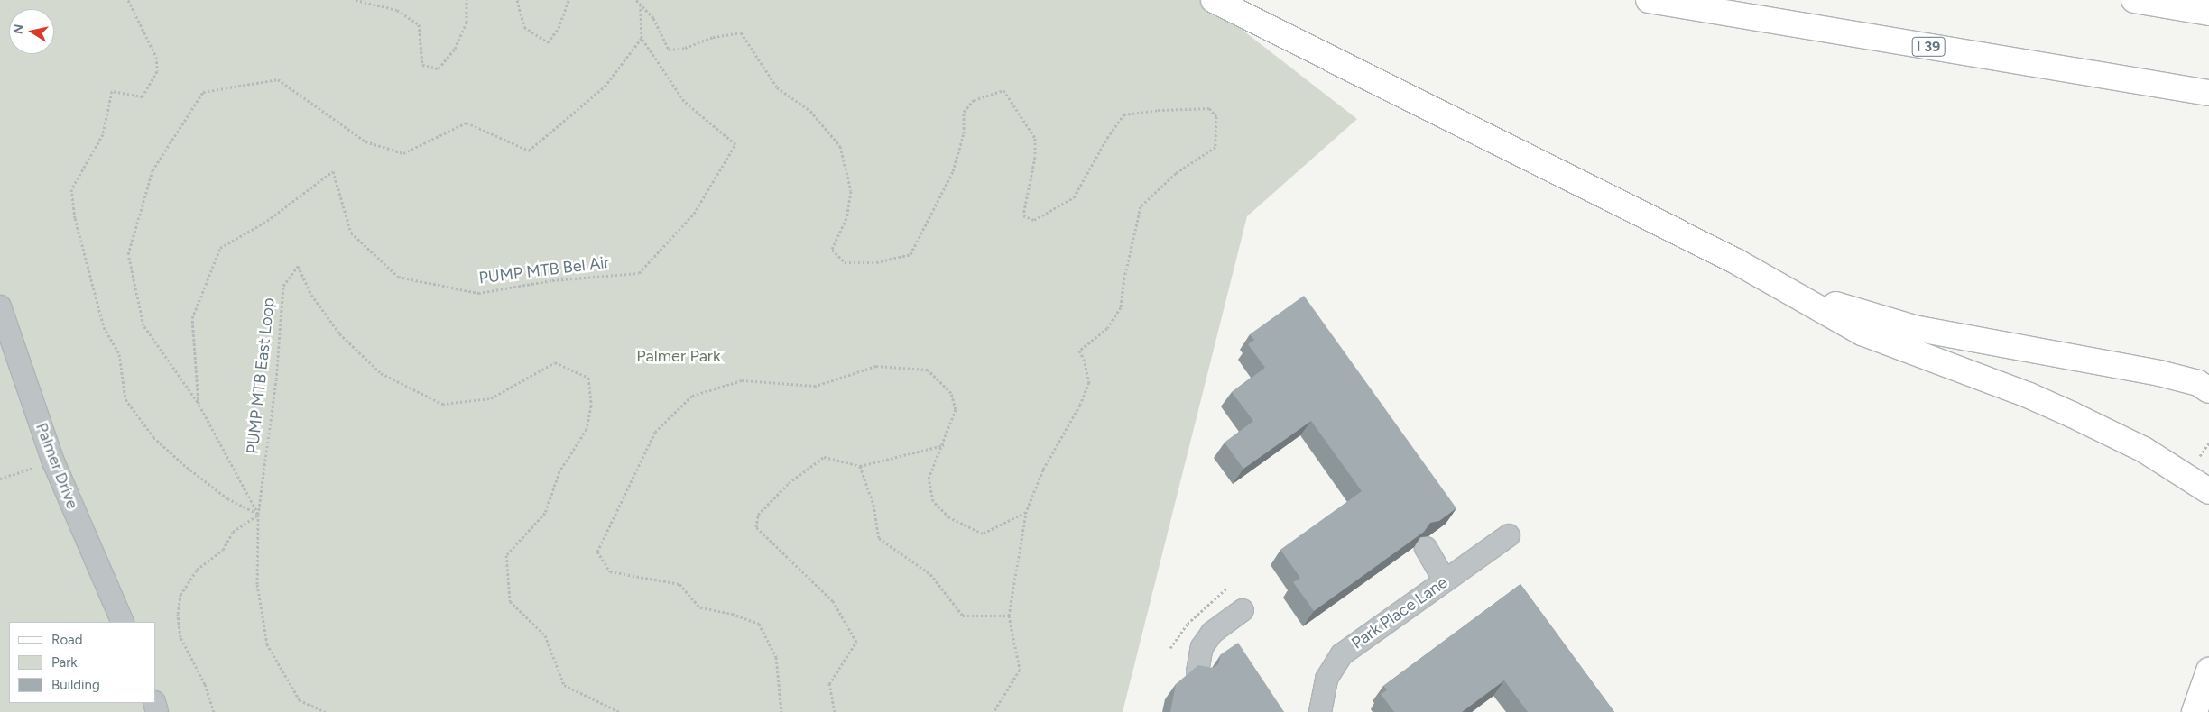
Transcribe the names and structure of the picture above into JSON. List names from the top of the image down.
{
  "streets": {
    "main road": ["I 39"],
    "street": ["Palmer Drive", "Park Place Lane"],
    "path": ["PUMP MTB Bel Air", "PUMP MTB East Loop"]
  },
  "crossings": [
    ["PUMP MTB Bel Air", "PUMP MTB East Loop"]
  ],
  "parks": ["Palmer Park"],
  "legend": ["Road", "Park", "Building"],
  "north": "left"
}
